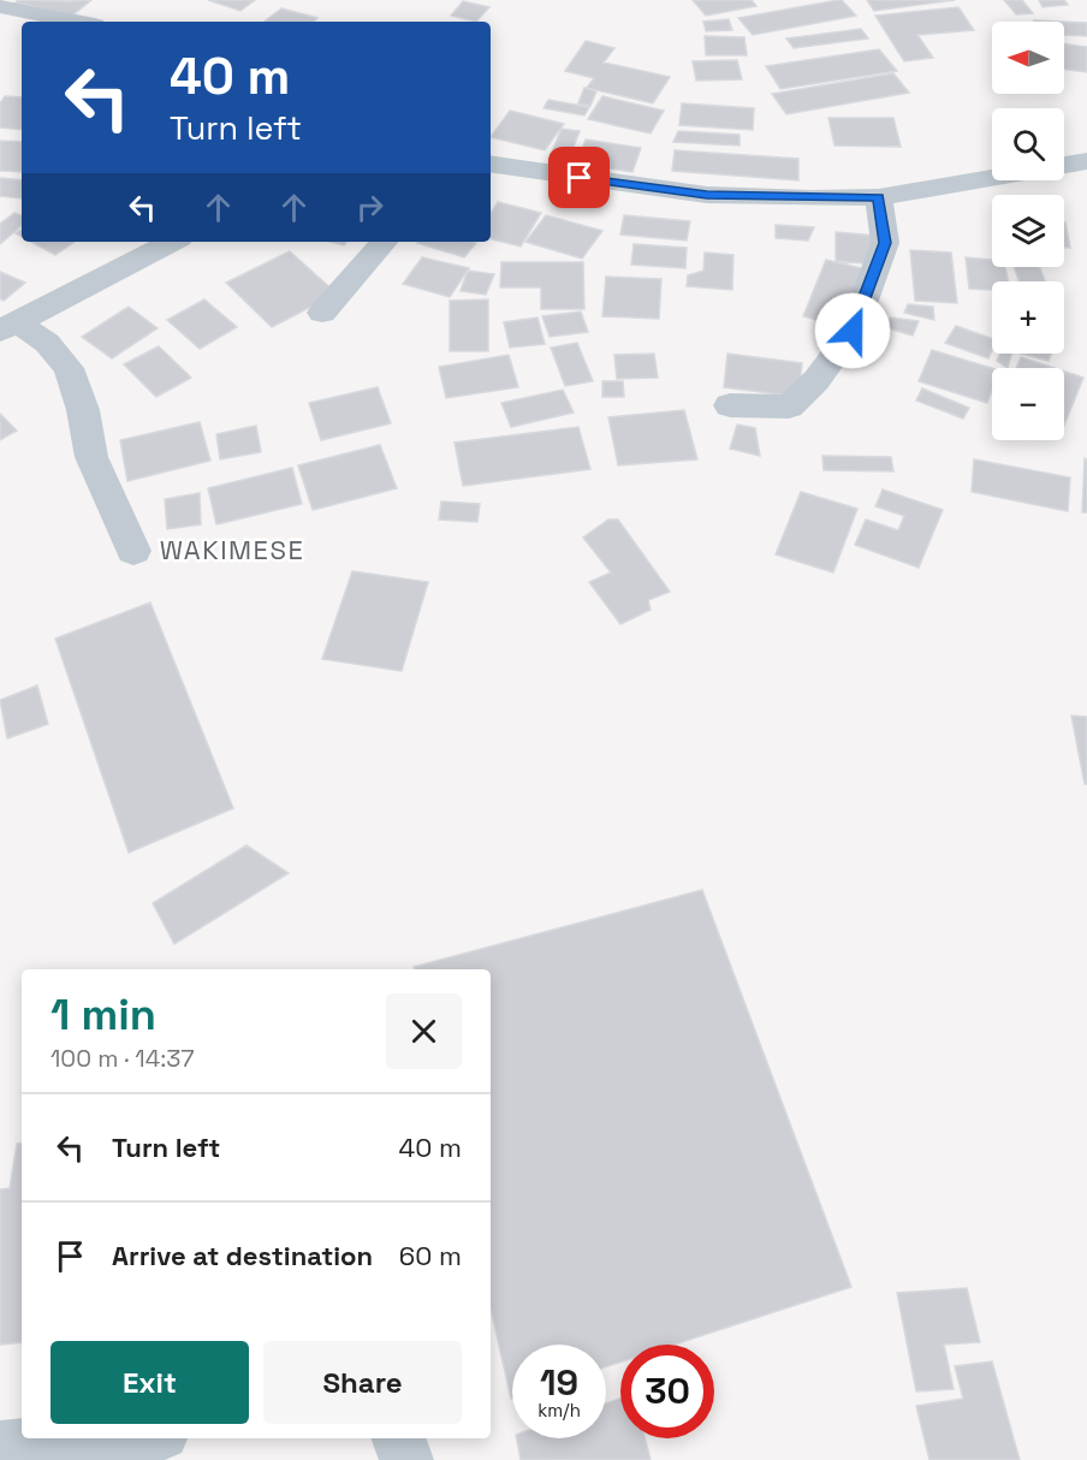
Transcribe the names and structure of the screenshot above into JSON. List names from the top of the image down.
{
  "districts": ["WAKIMESE"],
  "north": "left",
  "page": {
    "map_buttons": ["+", "−"],
    "turn": ["40 m", "Turn left"],
    "heading": ["1 min", "100 m · 14:37"],
    "list": [
      {
        "name": "Turn left",
        "value": "40 m"
      },
      {
        "name": "Arrive at destination",
        "value": "60 m"
      }
    ],
    "buttons": ["Exit", "Share"],
    "speed": "19 km/h",
    "limit": "30"
  }
}
